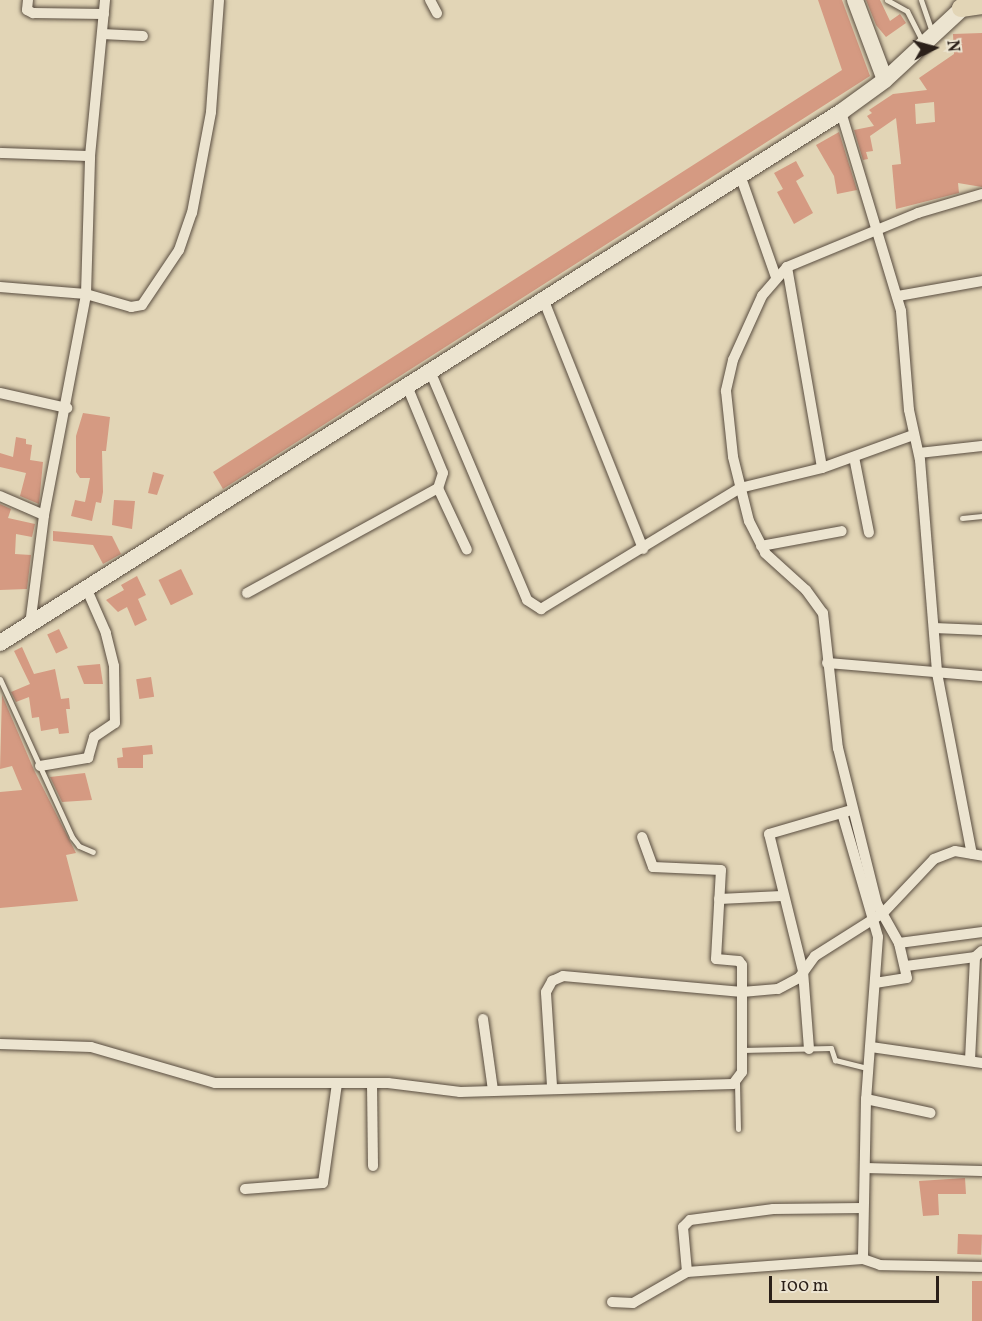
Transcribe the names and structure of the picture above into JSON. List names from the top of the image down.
{
  "scale_bar": "100 m",
  "north": "right"
}
